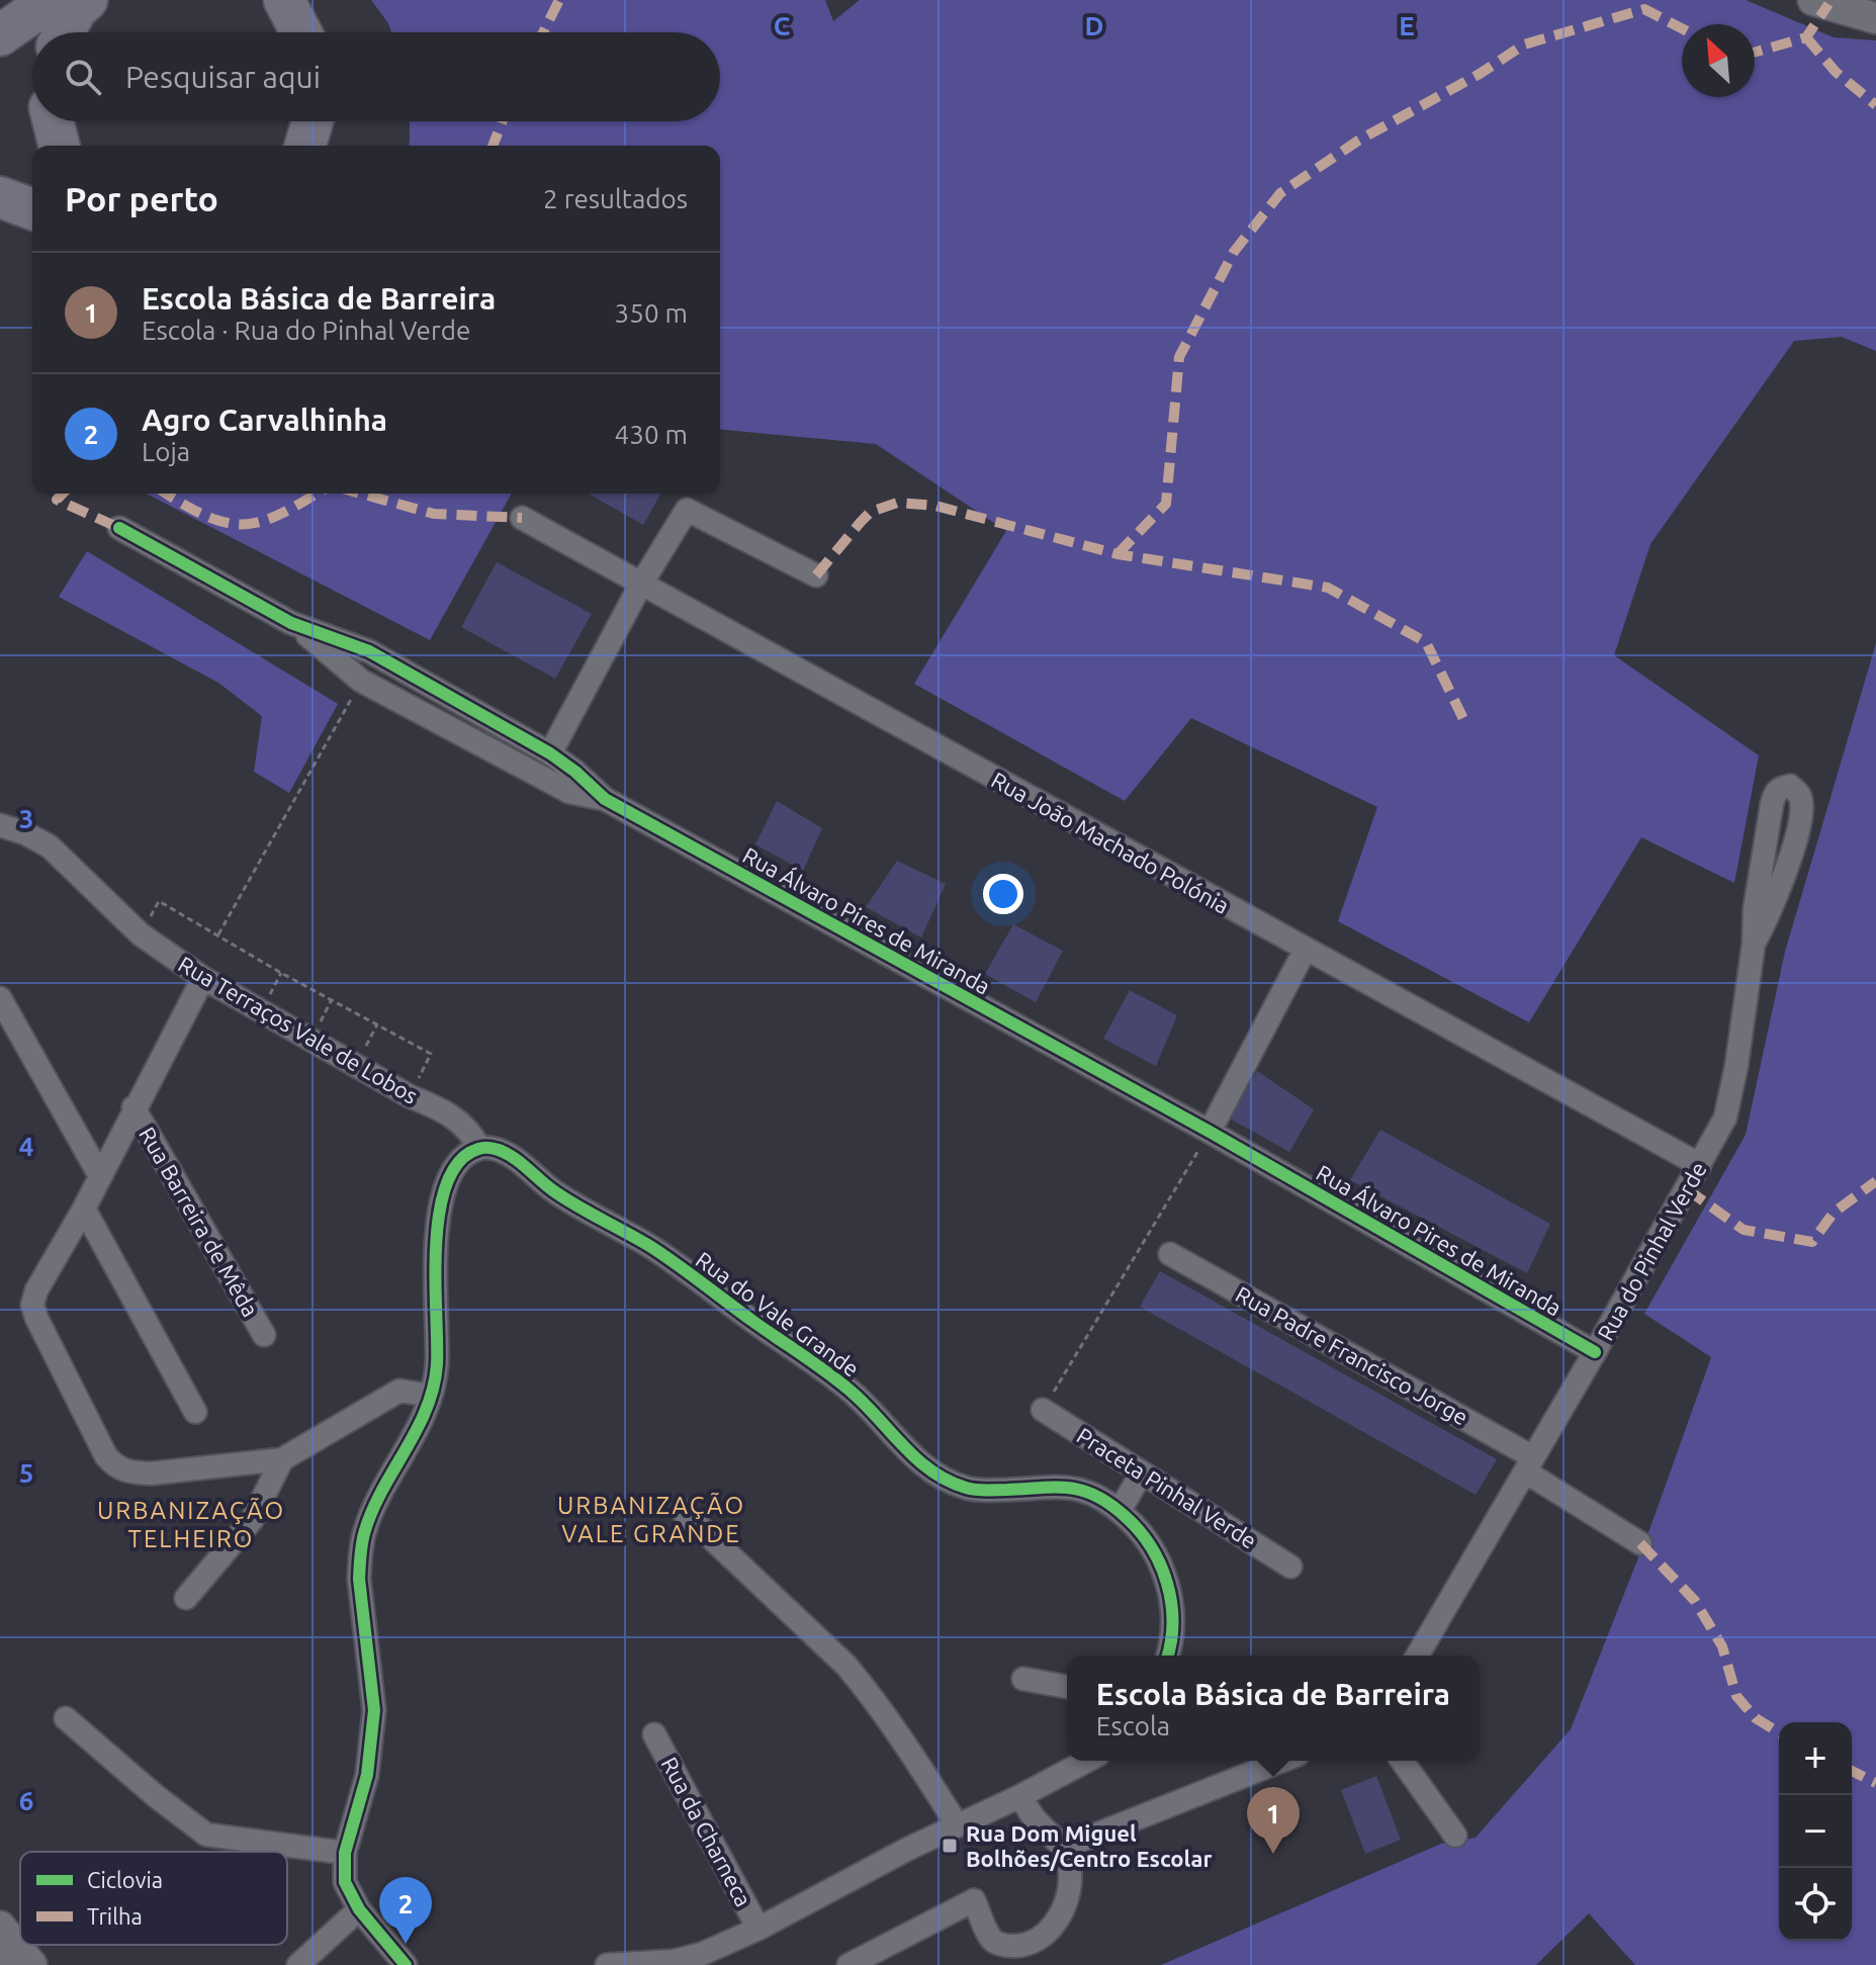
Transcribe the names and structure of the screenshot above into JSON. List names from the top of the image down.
{
  "streets": {
    "street": [
      "Rua João Machado Polónia",
      "Rua Álvaro Pires de Miranda",
      "Rua Terraços Vale de Lobos",
      "Rua Barreira de Mêda",
      "Rua do Pinhal Verde",
      "Rua do Vale Grande",
      "Rua Padre Francisco Jorge",
      "Praceta Pinhal Verde",
      "Rua da Charneca"
    ]
  },
  "crossings": [
    ["Rua João Machado Polónia", "Rua do Pinhal Verde"],
    ["Rua Álvaro Pires de Miranda", "Rua do Pinhal Verde"],
    ["Rua Terraços Vale de Lobos", "Rua do Vale Grande"],
    ["Rua do Pinhal Verde", "Rua Padre Francisco Jorge"]
  ],
  "districts": ["URBANIZAÇÃO VALE GRANDE", "URBANIZAÇÃO TELHEIRO"],
  "places": {
    "transit": ["Rua Dom Miguel Bolhões/Centro Escolar"]
  },
  "legend": ["Ciclovia", "Trilha"],
  "north": "top left",
  "page": {
    "search": "Pesquisar aqui",
    "heading": ["Por perto", "2 resultados"],
    "list": [
      {
        "mark": "1",
        "name": "Escola Básica de Barreira",
        "note": "Escola · Rua do Pinhal Verde",
        "value": "350 m"
      },
      {
        "mark": "2",
        "name": "Agro Carvalhinha",
        "note": "Loja",
        "value": "430 m"
      }
    ],
    "popup": ["Escola Básica de Barreira", "Escola"],
    "map_buttons": ["+", "−"],
    "pins": ["1", "2"]
  },
  "grid": {
    "columns": ["C", "D", "E"],
    "rows": [
      "3",
      "4",
      "5",
      "6"
    ]
  }
}
